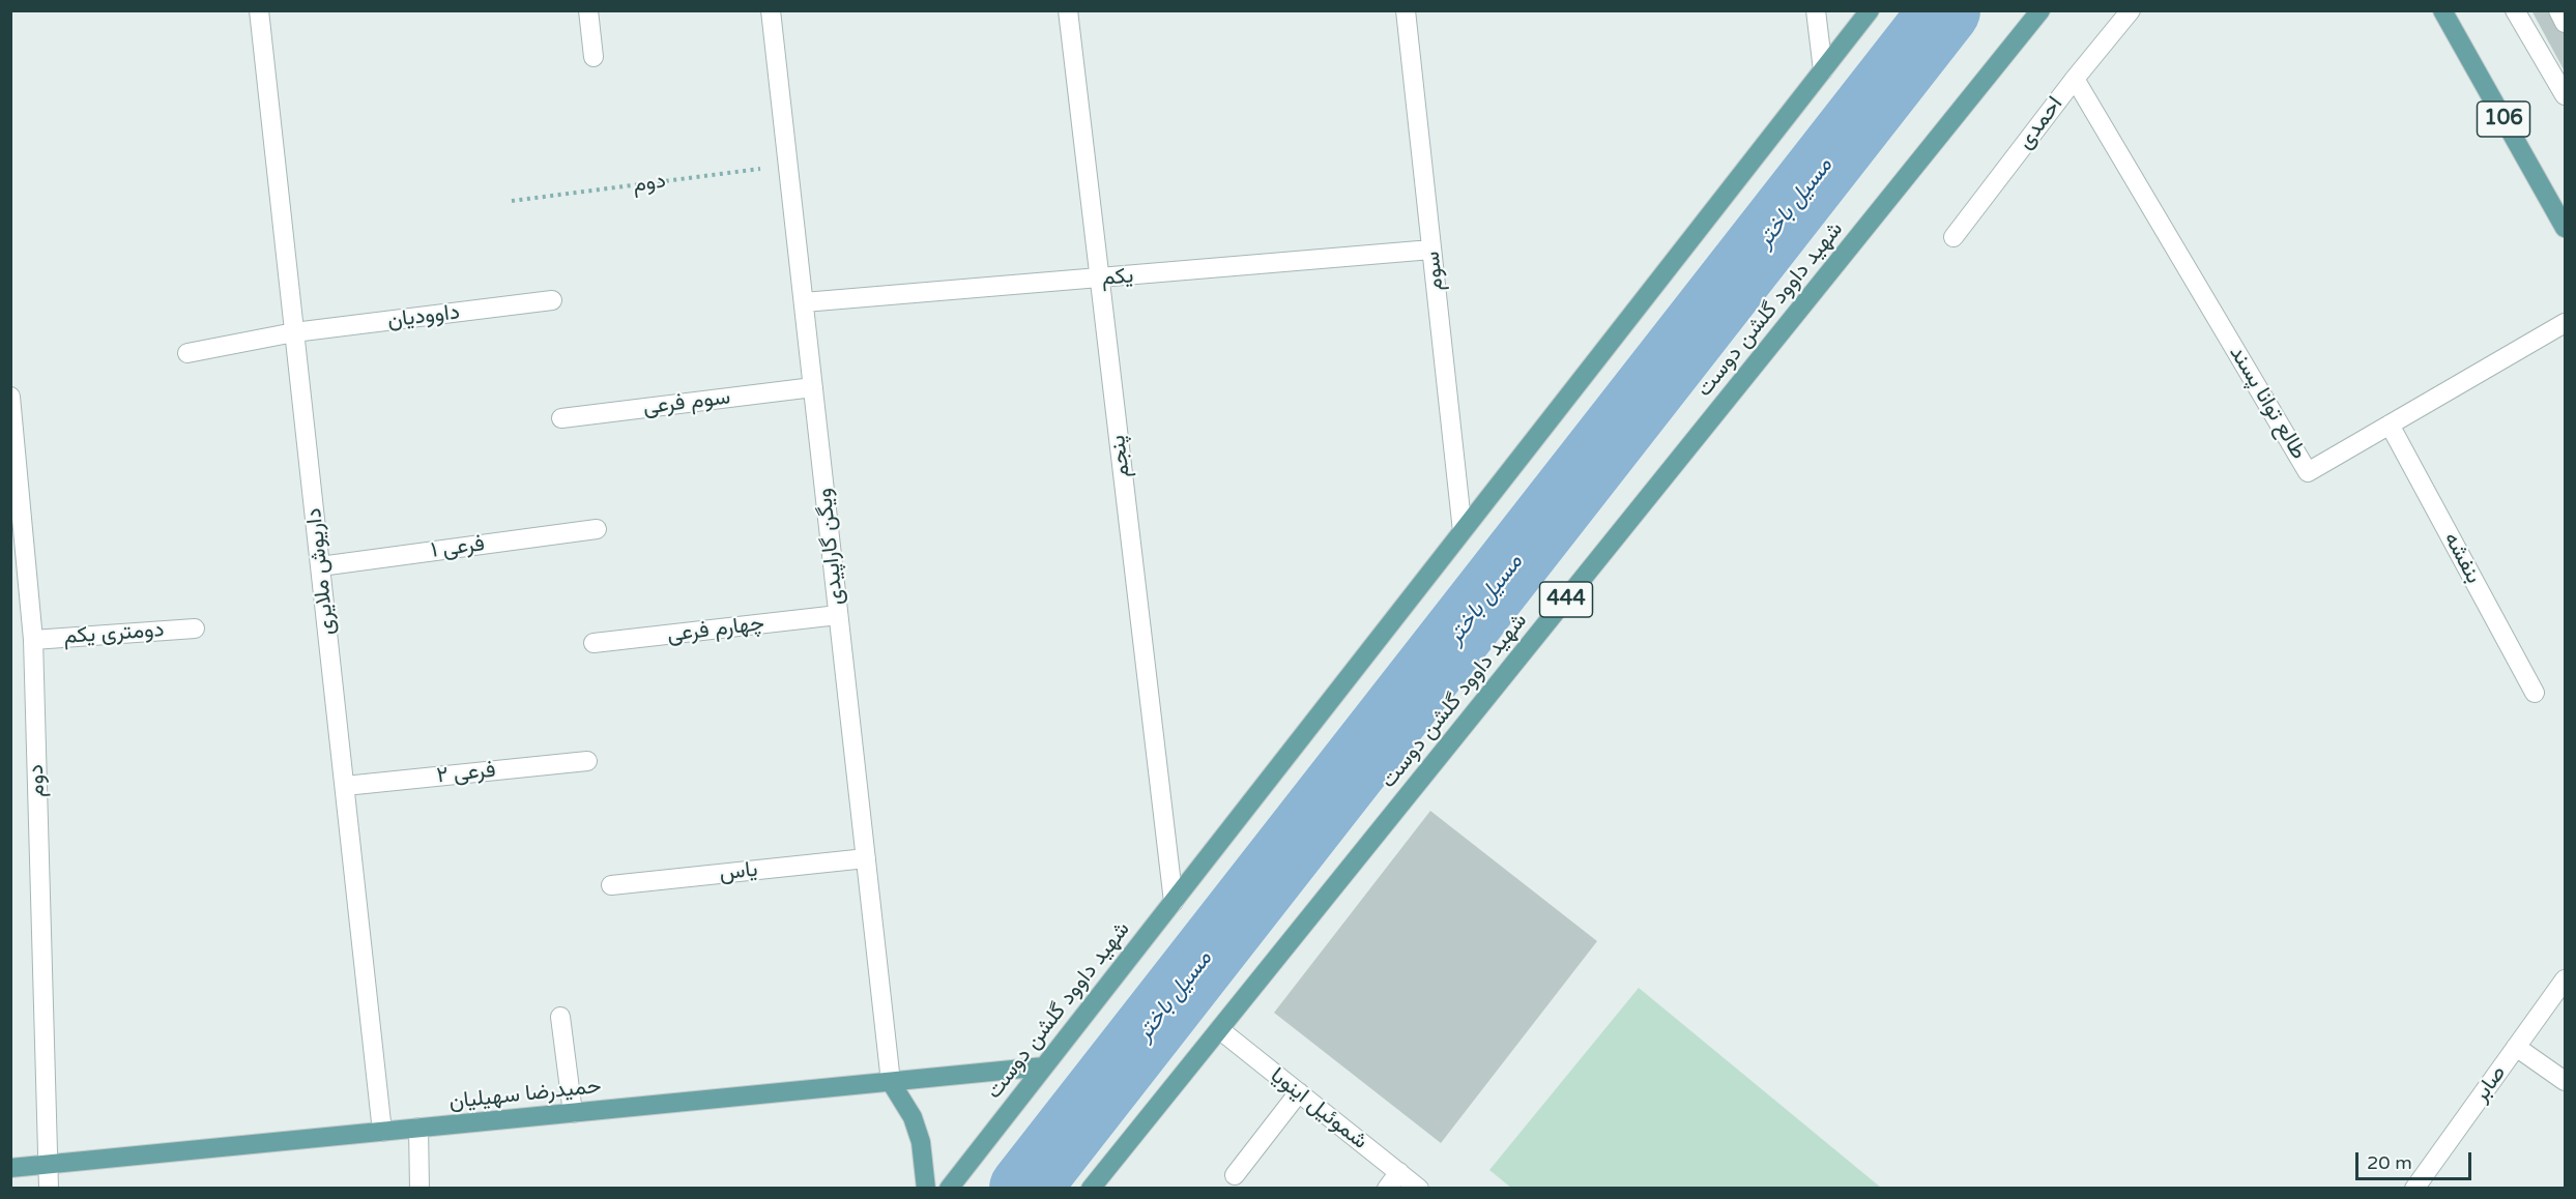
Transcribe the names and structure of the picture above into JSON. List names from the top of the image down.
{
  "streets": {
    "main road": [
      "106",
      "شهید داوود گلشن دوست",
      "444",
      "حمیدرضا سهیلیان"
    ],
    "street": [
      "احمدی",
      "دوم",
      "سوم",
      "یکم",
      "داوودیان",
      "سوم فرعی",
      "طالع توانا پسند",
      "پنجم",
      "ویگن گاراپیدی",
      "فرعی ۱",
      "بنفشه",
      "داریوش ملایری",
      "چهارم فرعی",
      "دومتری یکم",
      "فرعی ۲",
      "یاس",
      "صابر",
      "شموئیل اینویا"
    ]
  },
  "crossings": [
    ["احمدی", "طالع توانا پسند"],
    ["دوم", "ویگن گاراپیدی"],
    ["دوم", "دومتری یکم"],
    ["دوم", "حمیدرضا سهیلیان"],
    ["سوم", "یکم"],
    ["سوم", "شهید داوود گلشن دوست"],
    ["یکم", "پنجم"],
    ["یکم", "ویگن گاراپیدی"],
    ["شهید داوود گلشن دوست", "پنجم"],
    ["شهید داوود گلشن دوست", "حمیدرضا سهیلیان"],
    ["شهید داوود گلشن دوست", "شموئیل اینویا"],
    ["داوودیان", "داریوش ملایری"],
    ["سوم فرعی", "ویگن گاراپیدی"],
    ["طالع توانا پسند", "بنفشه"],
    ["ویگن گاراپیدی", "چهارم فرعی"],
    ["ویگن گاراپیدی", "یاس"],
    ["ویگن گاراپیدی", "حمیدرضا سهیلیان"],
    ["فرعی ۱", "داریوش ملایری"],
    ["داریوش ملایری", "فرعی ۲"],
    ["داریوش ملایری", "حمیدرضا سهیلیان"]
  ],
  "water": ["مسیل باختر"],
  "scale_bar": "20 m"
}
